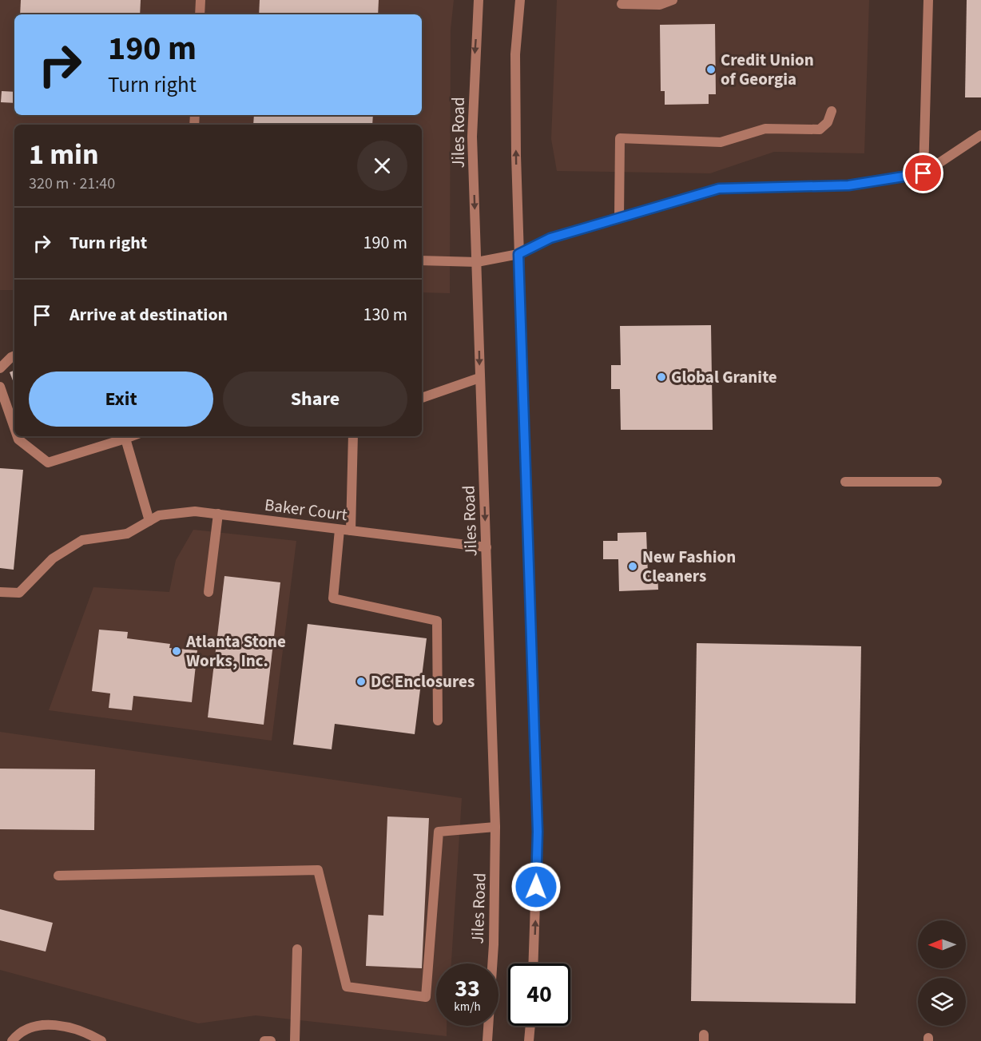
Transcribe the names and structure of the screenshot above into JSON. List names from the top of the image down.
{
  "streets": {
    "street": ["Jiles Road", "Baker Court"]
  },
  "crossings": [
    ["Jiles Road", "Baker Court"]
  ],
  "places": [
    "Credit Union of Georgia",
    "Global Granite",
    "New Fashion Cleaners",
    "Atlanta Stone Works, Inc.",
    "DC Enclosures"
  ],
  "north": "left",
  "page": {
    "turn": ["190 m", "Turn right"],
    "heading": ["1 min", "320 m · 21:40"],
    "list": [
      {
        "name": "Turn right",
        "value": "190 m"
      },
      {
        "name": "Arrive at destination",
        "value": "130 m"
      }
    ],
    "buttons": ["Exit", "Share"],
    "speed": "33 km/h",
    "limit": "40"
  }
}
